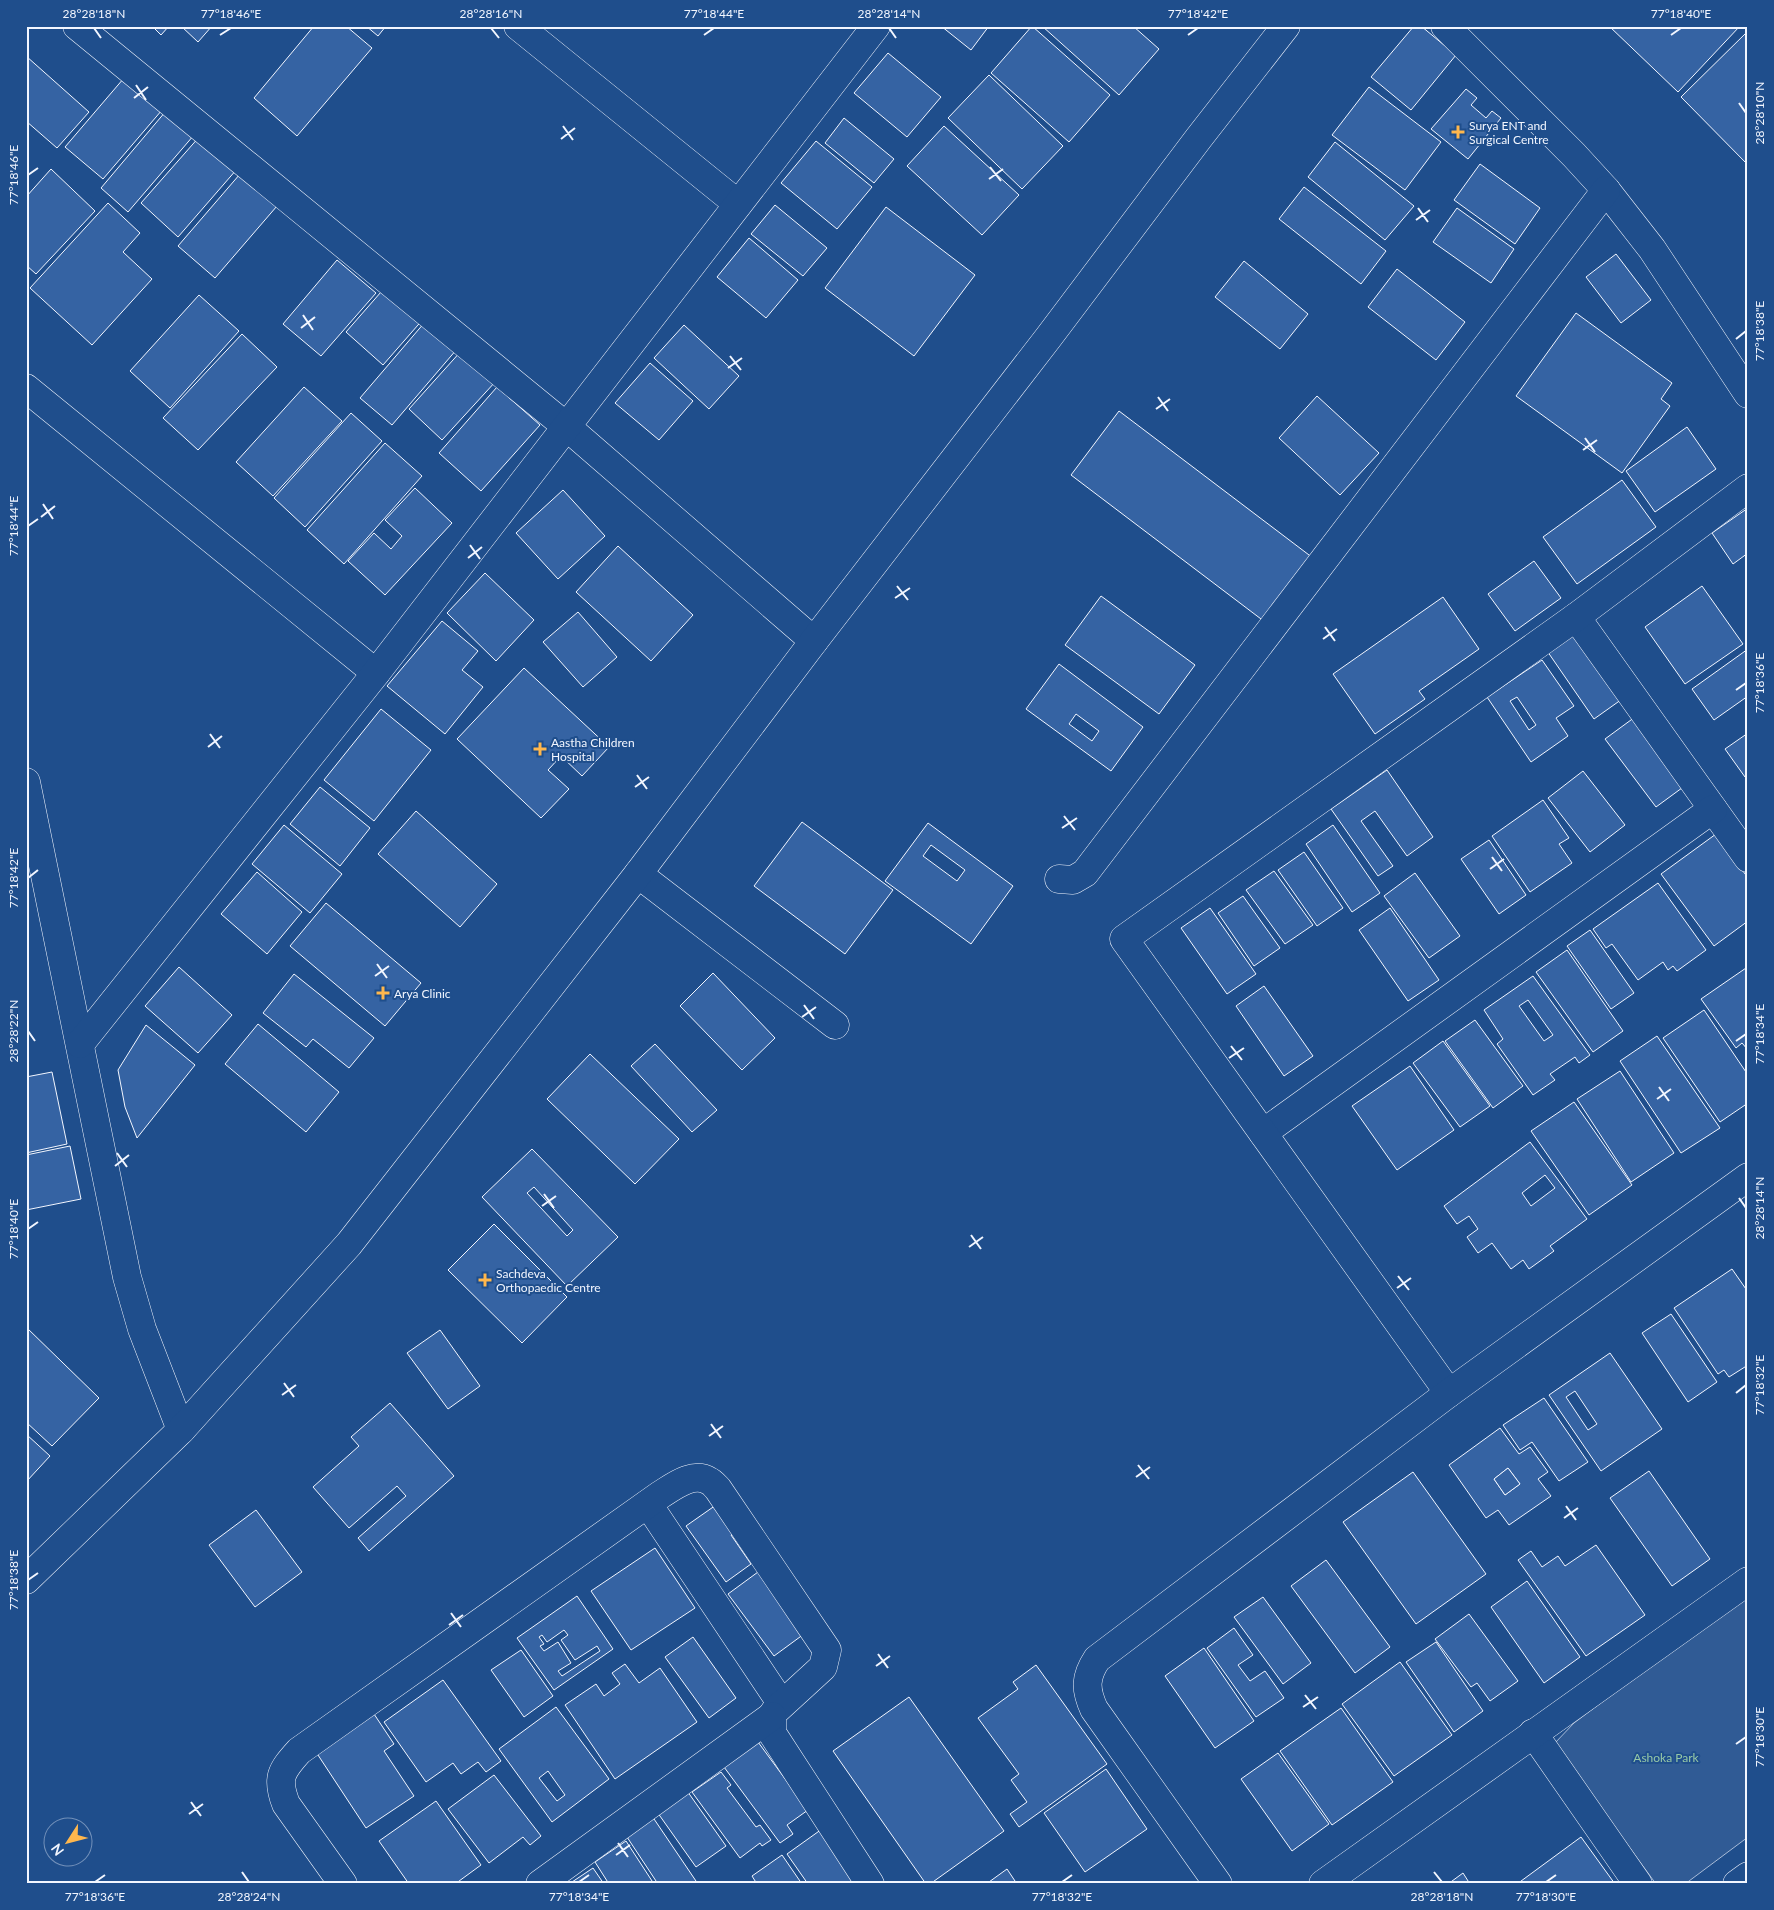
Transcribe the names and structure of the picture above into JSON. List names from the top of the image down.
{
  "parks": ["Ashoka Park"],
  "places": {
    "health": [
      "Surya ENT and Surgical Centre",
      "Aastha Children Hospital",
      "Arya Clinic",
      "Sachdeva Orthopaedic Centre"
    ]
  },
  "north": "bottom left",
  "coordinates": [
    "28°28'18\"N",
    "77°18'46\"E",
    "28°28'16\"N",
    "77°18'44\"E",
    "28°28'14\"N",
    "77°18'42\"E",
    "77°18'40\"E",
    "28°28'10\"N",
    "77°18'38\"E",
    "77°18'36\"E",
    "28°28'22\"N",
    "77°18'34\"E",
    "77°18'32\"E",
    "77°18'30\"E",
    "28°28'24\"N"
  ]
}
